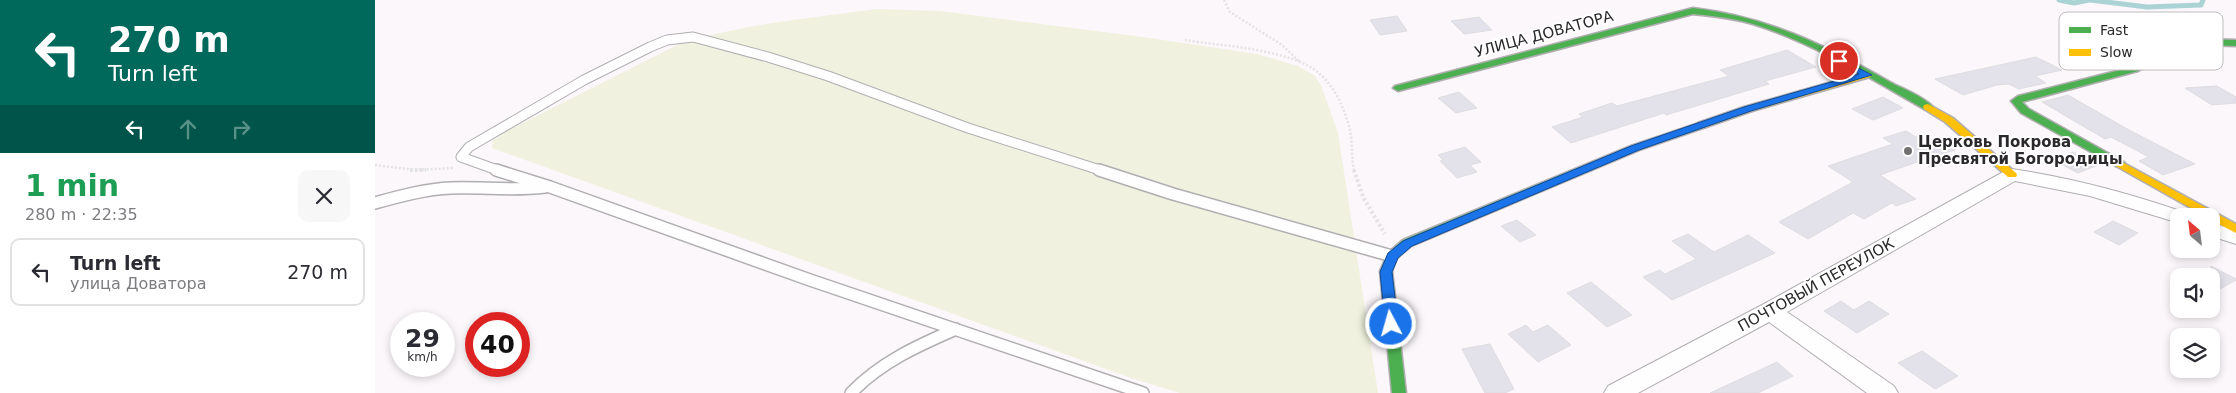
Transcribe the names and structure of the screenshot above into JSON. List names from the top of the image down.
{
  "streets": {
    "street": ["УЛИЦА ДОВАТОРА", "ПОЧТОВЫЙ ПЕРЕУЛОК"]
  },
  "crossings": [
    ["УЛИЦА ДОВАТОРА", "ПОЧТОВЫЙ ПЕРЕУЛОК"]
  ],
  "places": ["Церковь Покрова Пресвятой Богородицы"],
  "legend": ["Fast", "Slow"],
  "north": "top left",
  "page": {
    "turn": ["270 m", "Turn left"],
    "heading": ["1 min", "280 m · 22:35"],
    "list": [
      {
        "name": "Turn left",
        "note": "улица Доватора",
        "value": "270 m"
      }
    ],
    "speed": "29 km/h",
    "limit": "40"
  }
}
